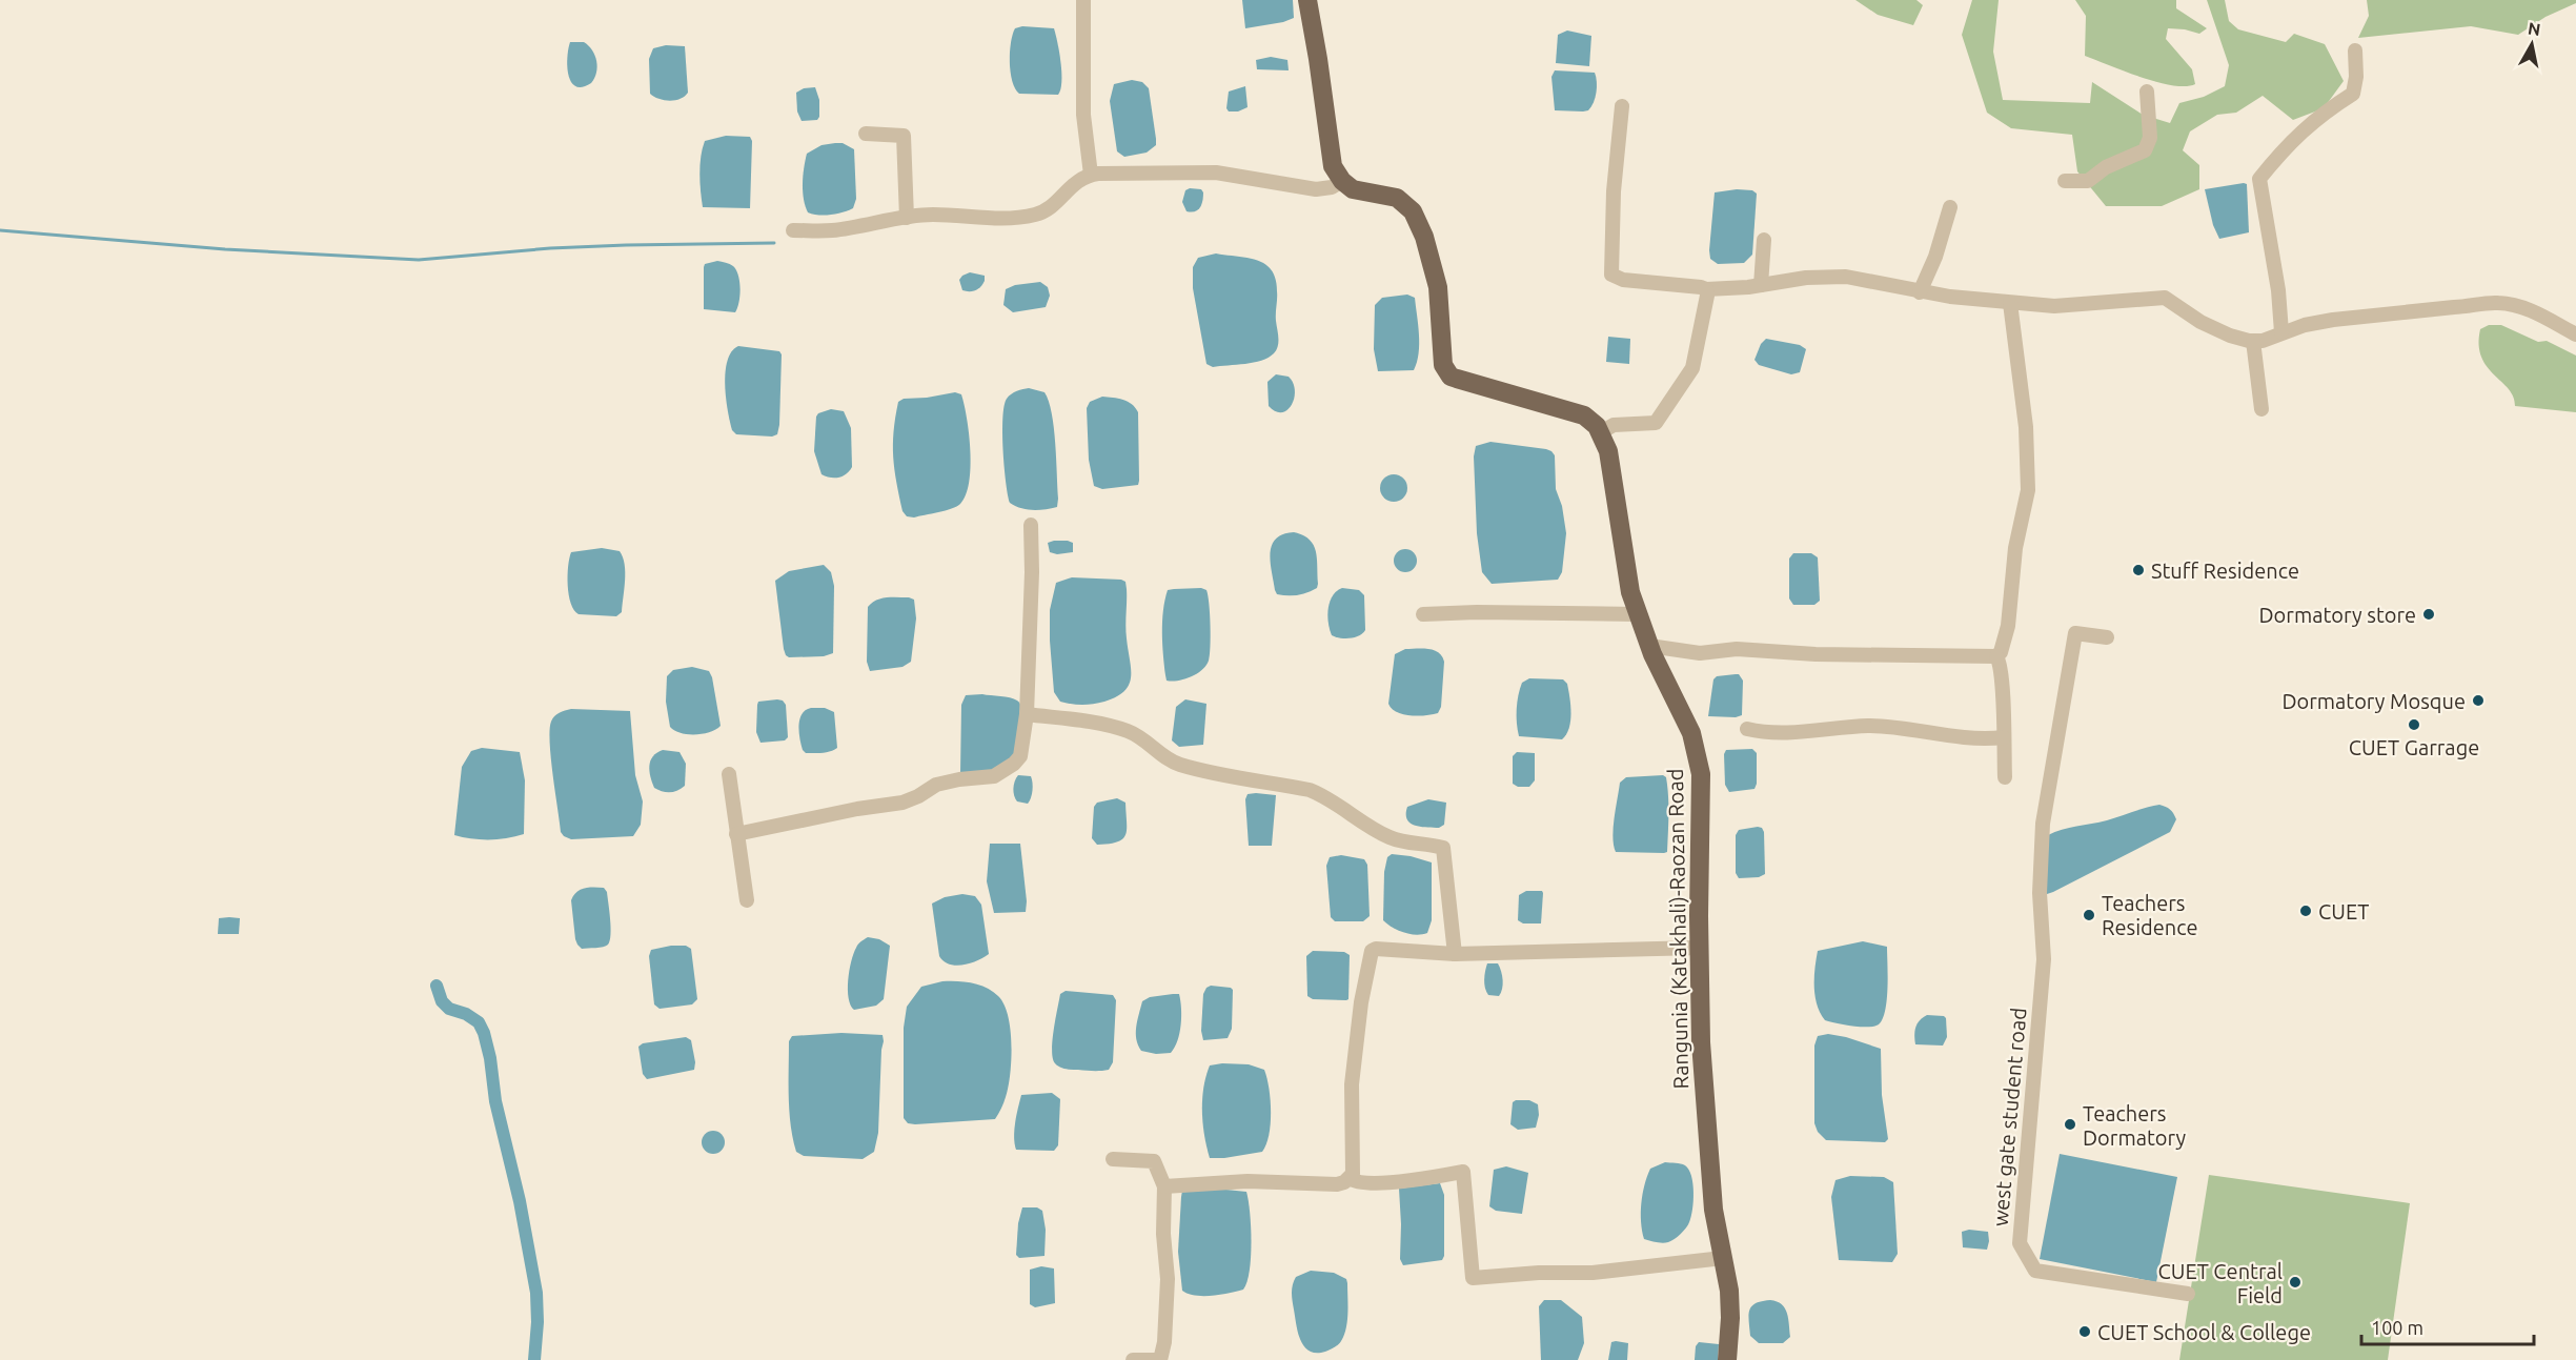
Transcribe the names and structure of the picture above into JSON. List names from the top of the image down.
{
  "streets": {
    "main road": ["Rangunia (Katakhali)-Raozan Road"],
    "street": ["west gate student road"]
  },
  "places": [
    "Stuff Residence",
    "Dormatory store",
    "Dormatory Mosque",
    "CUET Garrage",
    "CUET",
    "Teachers Residence",
    "Teachers Dormatory",
    "CUET Central Field",
    "CUET School & College"
  ],
  "scale_bar": "100 m",
  "north": "top"
}
